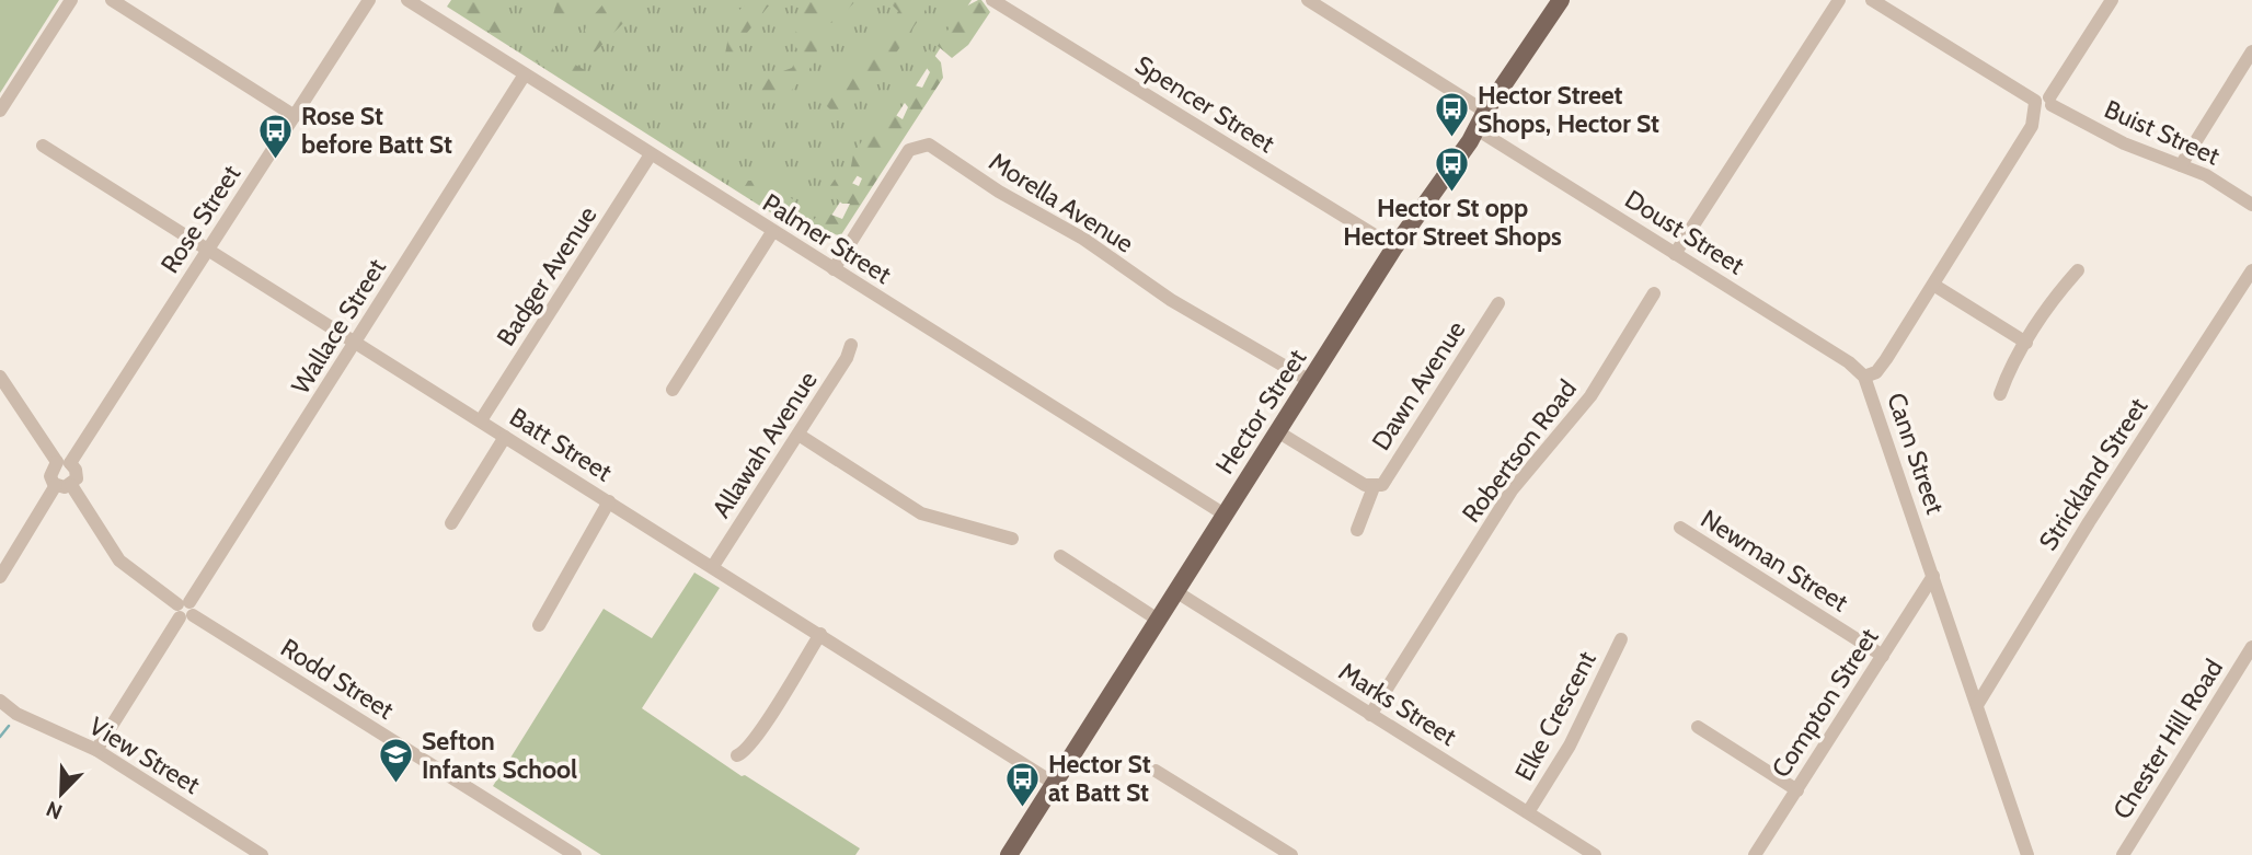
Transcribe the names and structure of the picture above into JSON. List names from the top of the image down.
{
  "streets": {
    "main road": ["Hector Street"],
    "street": [
      "Spencer Street",
      "Buist Street",
      "Morella Avenue",
      "Rose Street",
      "Doust Street",
      "Palmer Street",
      "Badger Avenue",
      "Wallace Street",
      "Dawn Avenue",
      "Batt Street",
      "Allawah Avenue",
      "Robertson Road",
      "Cann Street",
      "Strickland Street",
      "Newman Street",
      "Rodd Street",
      "Compton Street",
      "Marks Street",
      "Elke Crescent",
      "Chester Hill Road",
      "View Street"
    ]
  },
  "crossings": [
    ["Spencer Street", "Hector Street"],
    ["Buist Street", "Cann Street"],
    ["Morella Avenue", "Palmer Street"],
    ["Morella Avenue", "Hector Street"],
    ["Rose Street", "Batt Street"],
    ["Doust Street", "Hector Street"],
    ["Doust Street", "Cann Street"],
    ["Palmer Street", "Badger Avenue"],
    ["Palmer Street", "Wallace Street"],
    ["Palmer Street", "Hector Street"],
    ["Badger Avenue", "Batt Street"],
    ["Wallace Street", "Batt Street"],
    ["Wallace Street", "Rodd Street"],
    ["Wallace Street", "View Street"],
    ["Dawn Avenue", "Hector Street"],
    ["Hector Street", "Batt Street"],
    ["Hector Street", "Marks Street"],
    ["Batt Street", "Allawah Avenue"],
    ["Robertson Road", "Marks Street"],
    ["Cann Street", "Strickland Street"],
    ["Cann Street", "Compton Street"],
    ["Newman Street", "Compton Street"],
    ["Marks Street", "Elke Crescent"]
  ],
  "places": {
    "bus stop": [
      "Hector Street Shops, Hector St",
      "Rose St before Batt St",
      "Hector St opp Hector Street Shops",
      "Hector St at Batt St"
    ],
    "school or university": ["Sefton Infants School"]
  },
  "north": "bottom left"
}
